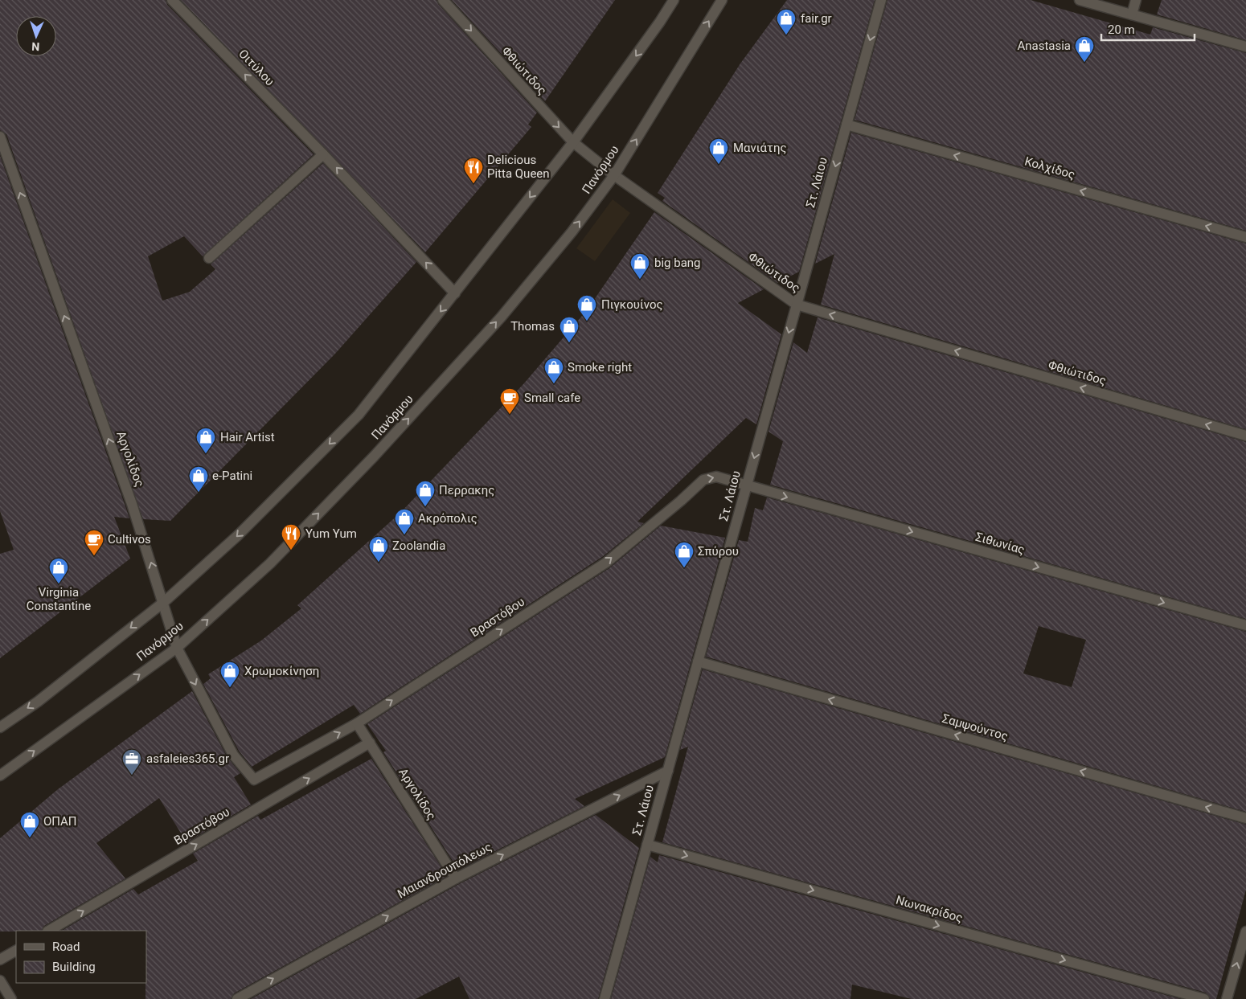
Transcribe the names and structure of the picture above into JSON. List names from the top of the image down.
{
  "streets": {
    "street": [
      "Οιτύλου",
      "Φθιώτιδος",
      "Κολχίδος",
      "Πανόρμου",
      "Στ. Λάιου",
      "Αργολίδος",
      "Σιθωνίας",
      "Βραστόβου",
      "Σαμψούντος",
      "Μαιανδρουπόλεως",
      "Νωνακρίδος"
    ]
  },
  "crossings": [
    ["Φθιώτιδος", "Πανόρμου"],
    ["Φθιώτιδος", "Στ. Λάιου"],
    ["Κολχίδος", "Στ. Λάιου"],
    ["Πανόρμου", "Αργολίδος"],
    ["Στ. Λάιου", "Σιθωνίας"],
    ["Στ. Λάιου", "Βραστόβου"],
    ["Στ. Λάιου", "Σαμψούντος"],
    ["Στ. Λάιου", "Μαιανδρουπόλεως"],
    ["Στ. Λάιου", "Νωνακρίδος"],
    ["Αργολίδος", "Βραστόβου"],
    ["Αργολίδος", "Μαιανδρουπόλεως"],
    ["Σιθωνίας", "Βραστόβου"]
  ],
  "one_way": [
    "Οιτύλου",
    "Κολχίδος",
    "Στ. Λάιου",
    "Σιθωνίας",
    "Βραστόβου",
    "Σαμψούντος",
    "Μαιανδρουπόλεως",
    "Νωνακρίδος"
  ],
  "places": {
    "shop": [
      "fair.gr",
      "Anastasia",
      "Μανιάτης",
      "big bang",
      "Πιγκουίνος",
      "Thomas",
      "Smoke right",
      "Hair Artist",
      "e-Patini",
      "Περρακης",
      "Ακρόπολις",
      "Zoolandia",
      "Σπύρου",
      "Virginia Constantine",
      "Χρωμοκίνηση",
      "ΟΠΑΠ"
    ],
    "restaurant": ["Delicious Pitta Queen", "Yum Yum"],
    "cafe": ["Small cafe", "Cultivos"],
    "office": ["asfaleies365.gr"]
  },
  "legend": ["Road", "Building"],
  "scale_bar": "20 m",
  "north": "bottom"
}
